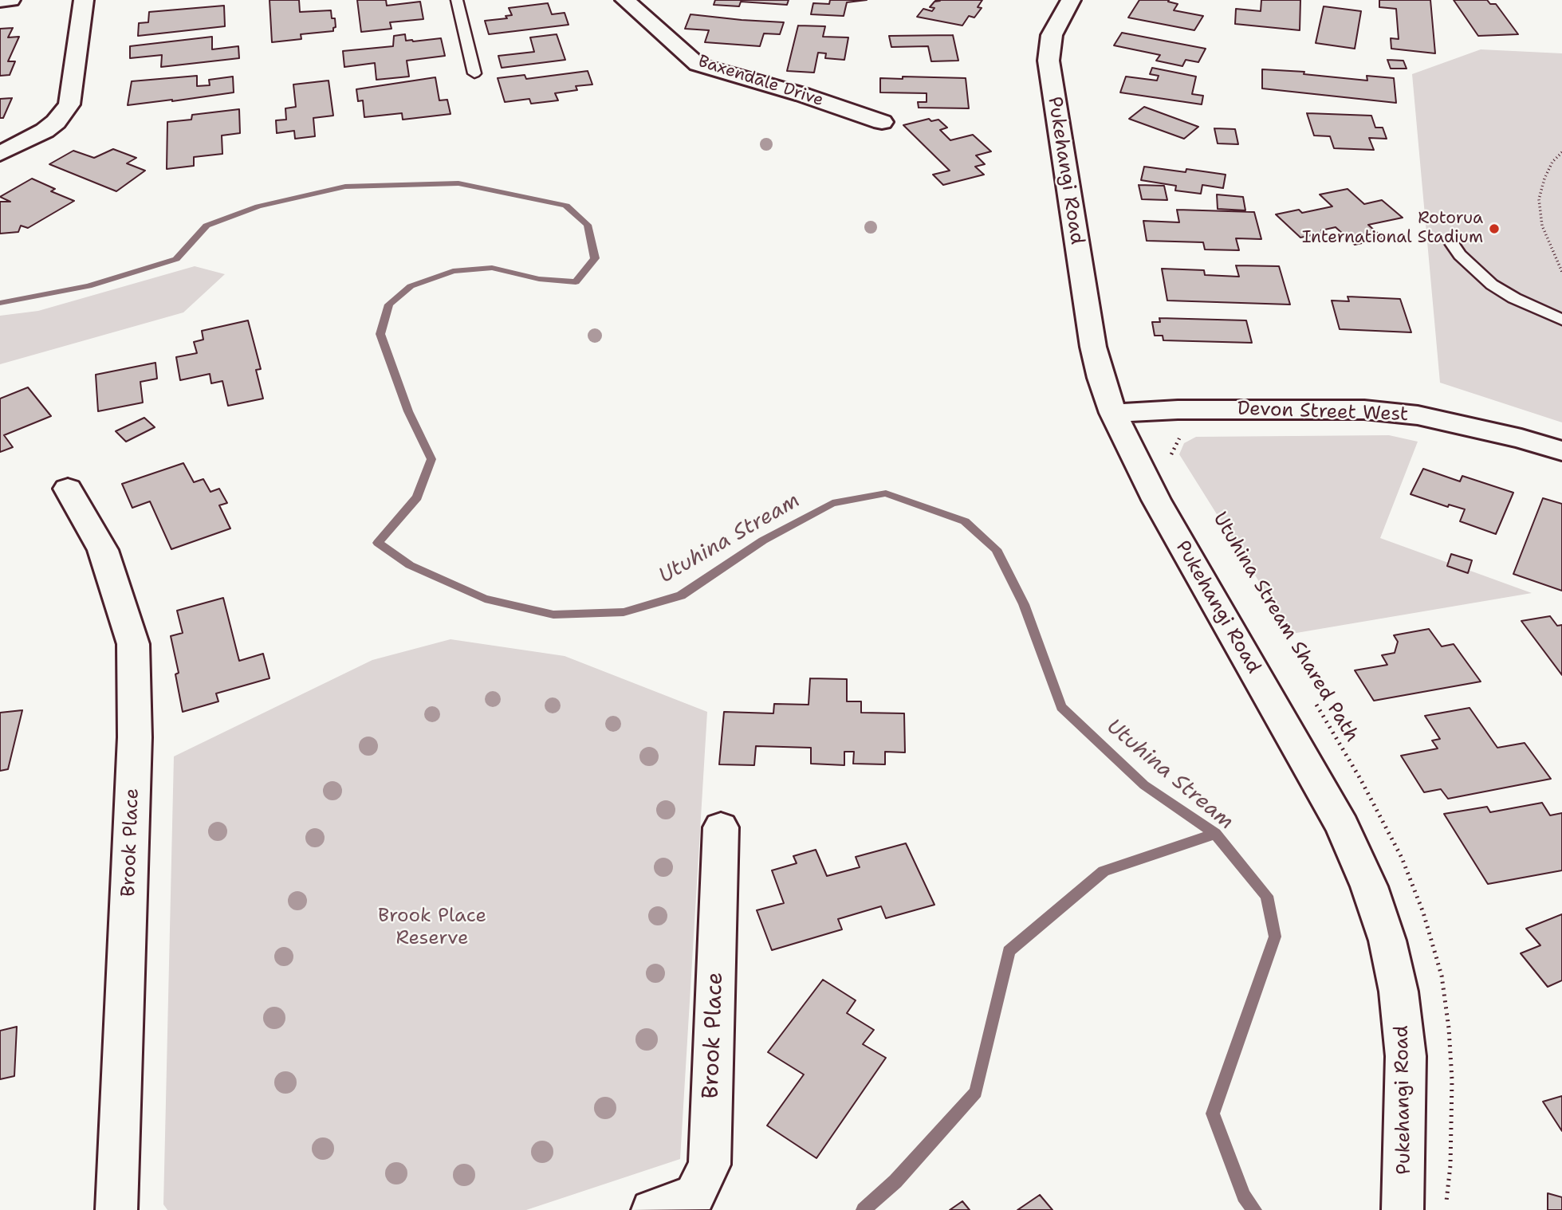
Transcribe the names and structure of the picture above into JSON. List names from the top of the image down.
{
  "streets": {
    "main road": [
      "Baxendale Drive",
      "Pukehangi Road",
      "Devon Street West",
      "Brook Place"
    ],
    "path": ["Utuhina Stream Shared Path"]
  },
  "crossings": [
    ["Pukehangi Road", "Devon Street West"]
  ],
  "water": ["Utuhina Stream"],
  "parks": ["Brook Place Reserve"],
  "places": ["Rotorua International Stadium"]
}
